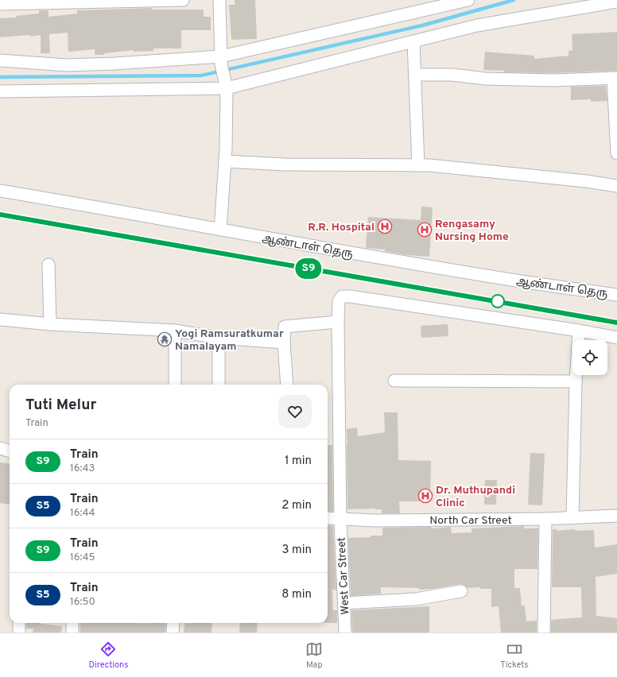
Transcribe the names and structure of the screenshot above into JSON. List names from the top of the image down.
{
  "streets": {
    "street": ["ஆண்டாள் தெரு", "North Car Street", "West Car Street"]
  },
  "crossings": [
    ["North Car Street", "West Car Street"]
  ],
  "places": {
    "hospital": ["R.R. Hospital", "Rengasamy Nursing Home", "Dr. Muthupandi Clinic"],
    "temple": ["Yogi Ramsuratkumar Namalayam"]
  },
  "page": {
    "on_map": "S9",
    "heading": ["Tuti Melur", "Train"],
    "list": [
      {
        "mark": "S9",
        "name": "Train",
        "note": "16:43",
        "value": "1 min"
      },
      {
        "mark": "S5",
        "name": "Train",
        "note": "16:44",
        "value": "2 min"
      },
      {
        "mark": "S9",
        "name": "Train",
        "note": "16:45",
        "value": "3 min"
      },
      {
        "mark": "S5",
        "name": "Train",
        "note": "16:50",
        "value": "8 min"
      }
    ],
    "tabs": ["Directions", "Map", "Tickets"]
  }
}
